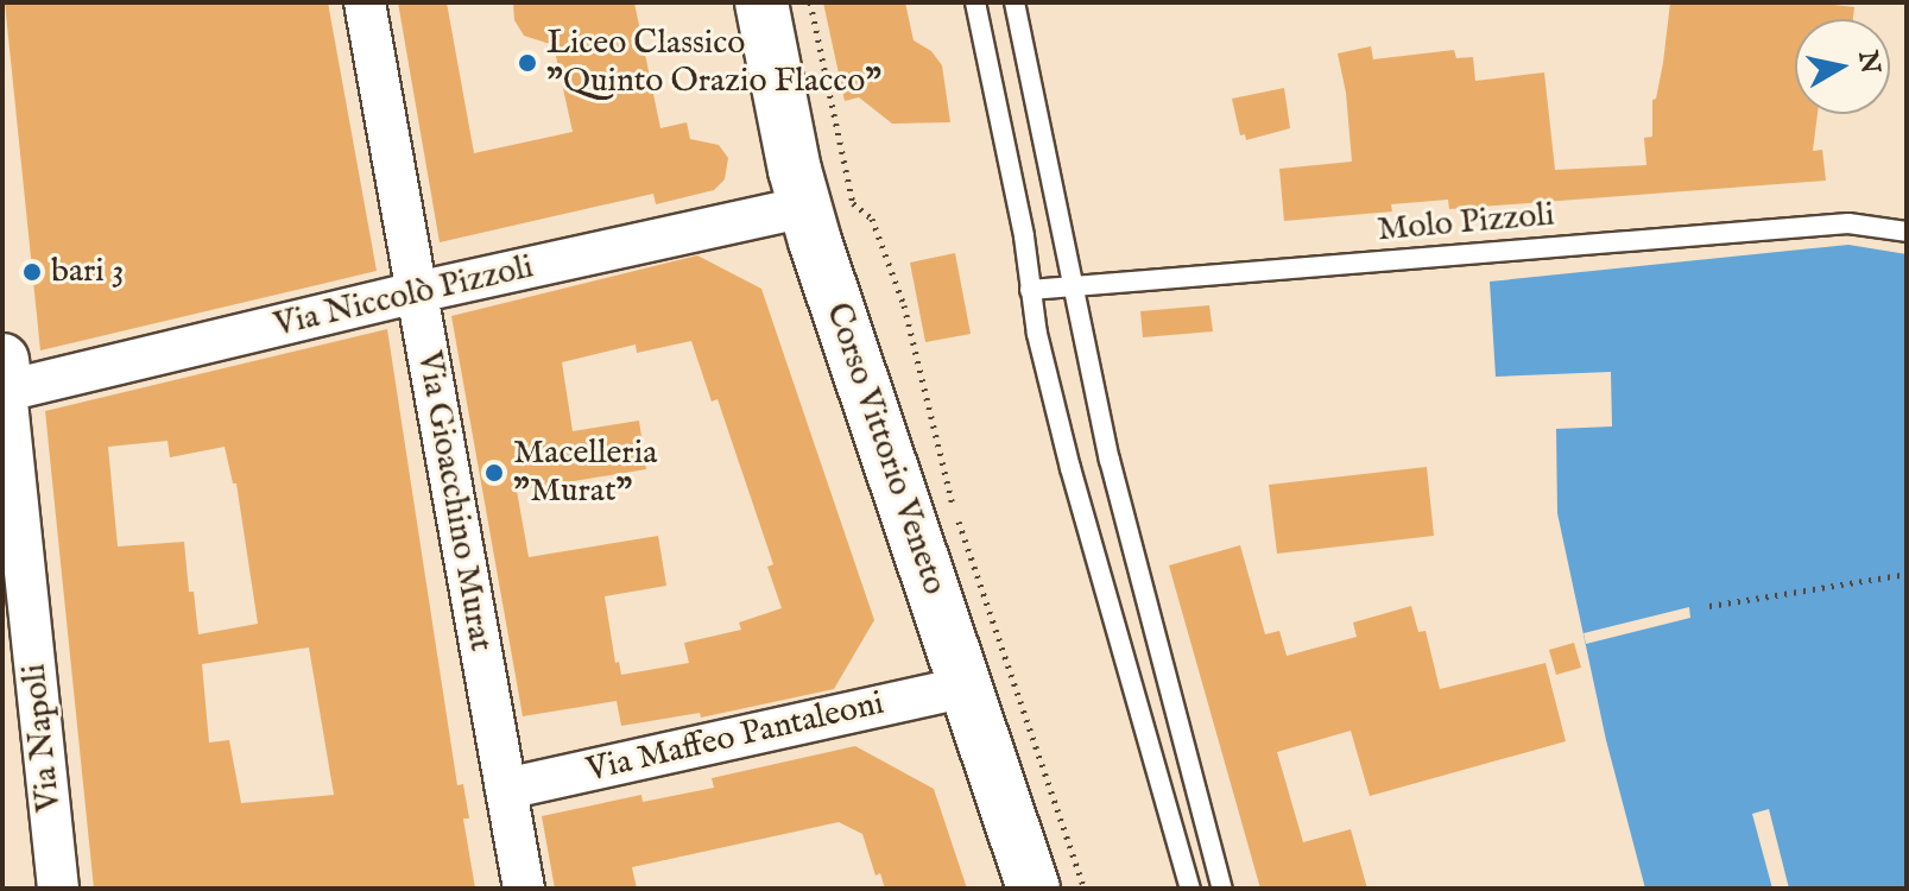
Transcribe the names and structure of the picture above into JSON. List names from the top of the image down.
{
  "streets": {
    "main road": ["Corso Vittorio Veneto"],
    "street": [
      "Via Niccolò Pizzoli",
      "Via Gioacchino Murat",
      "Via Napoli",
      "Via Maffeo Pantaleoni"
    ],
    "lane": ["Molo Pizzoli"]
  },
  "crossings": [
    ["Via Niccolò Pizzoli", "Corso Vittorio Veneto"],
    ["Via Niccolò Pizzoli", "Via Gioacchino Murat"],
    ["Via Niccolò Pizzoli", "Via Napoli"],
    ["Corso Vittorio Veneto", "Via Maffeo Pantaleoni"],
    ["Via Gioacchino Murat", "Via Maffeo Pantaleoni"]
  ],
  "places": ["Liceo Classico \"Quinto Orazio Flacco\"", "bari 3", "Macelleria \"Murat\""],
  "north": "right"
}
